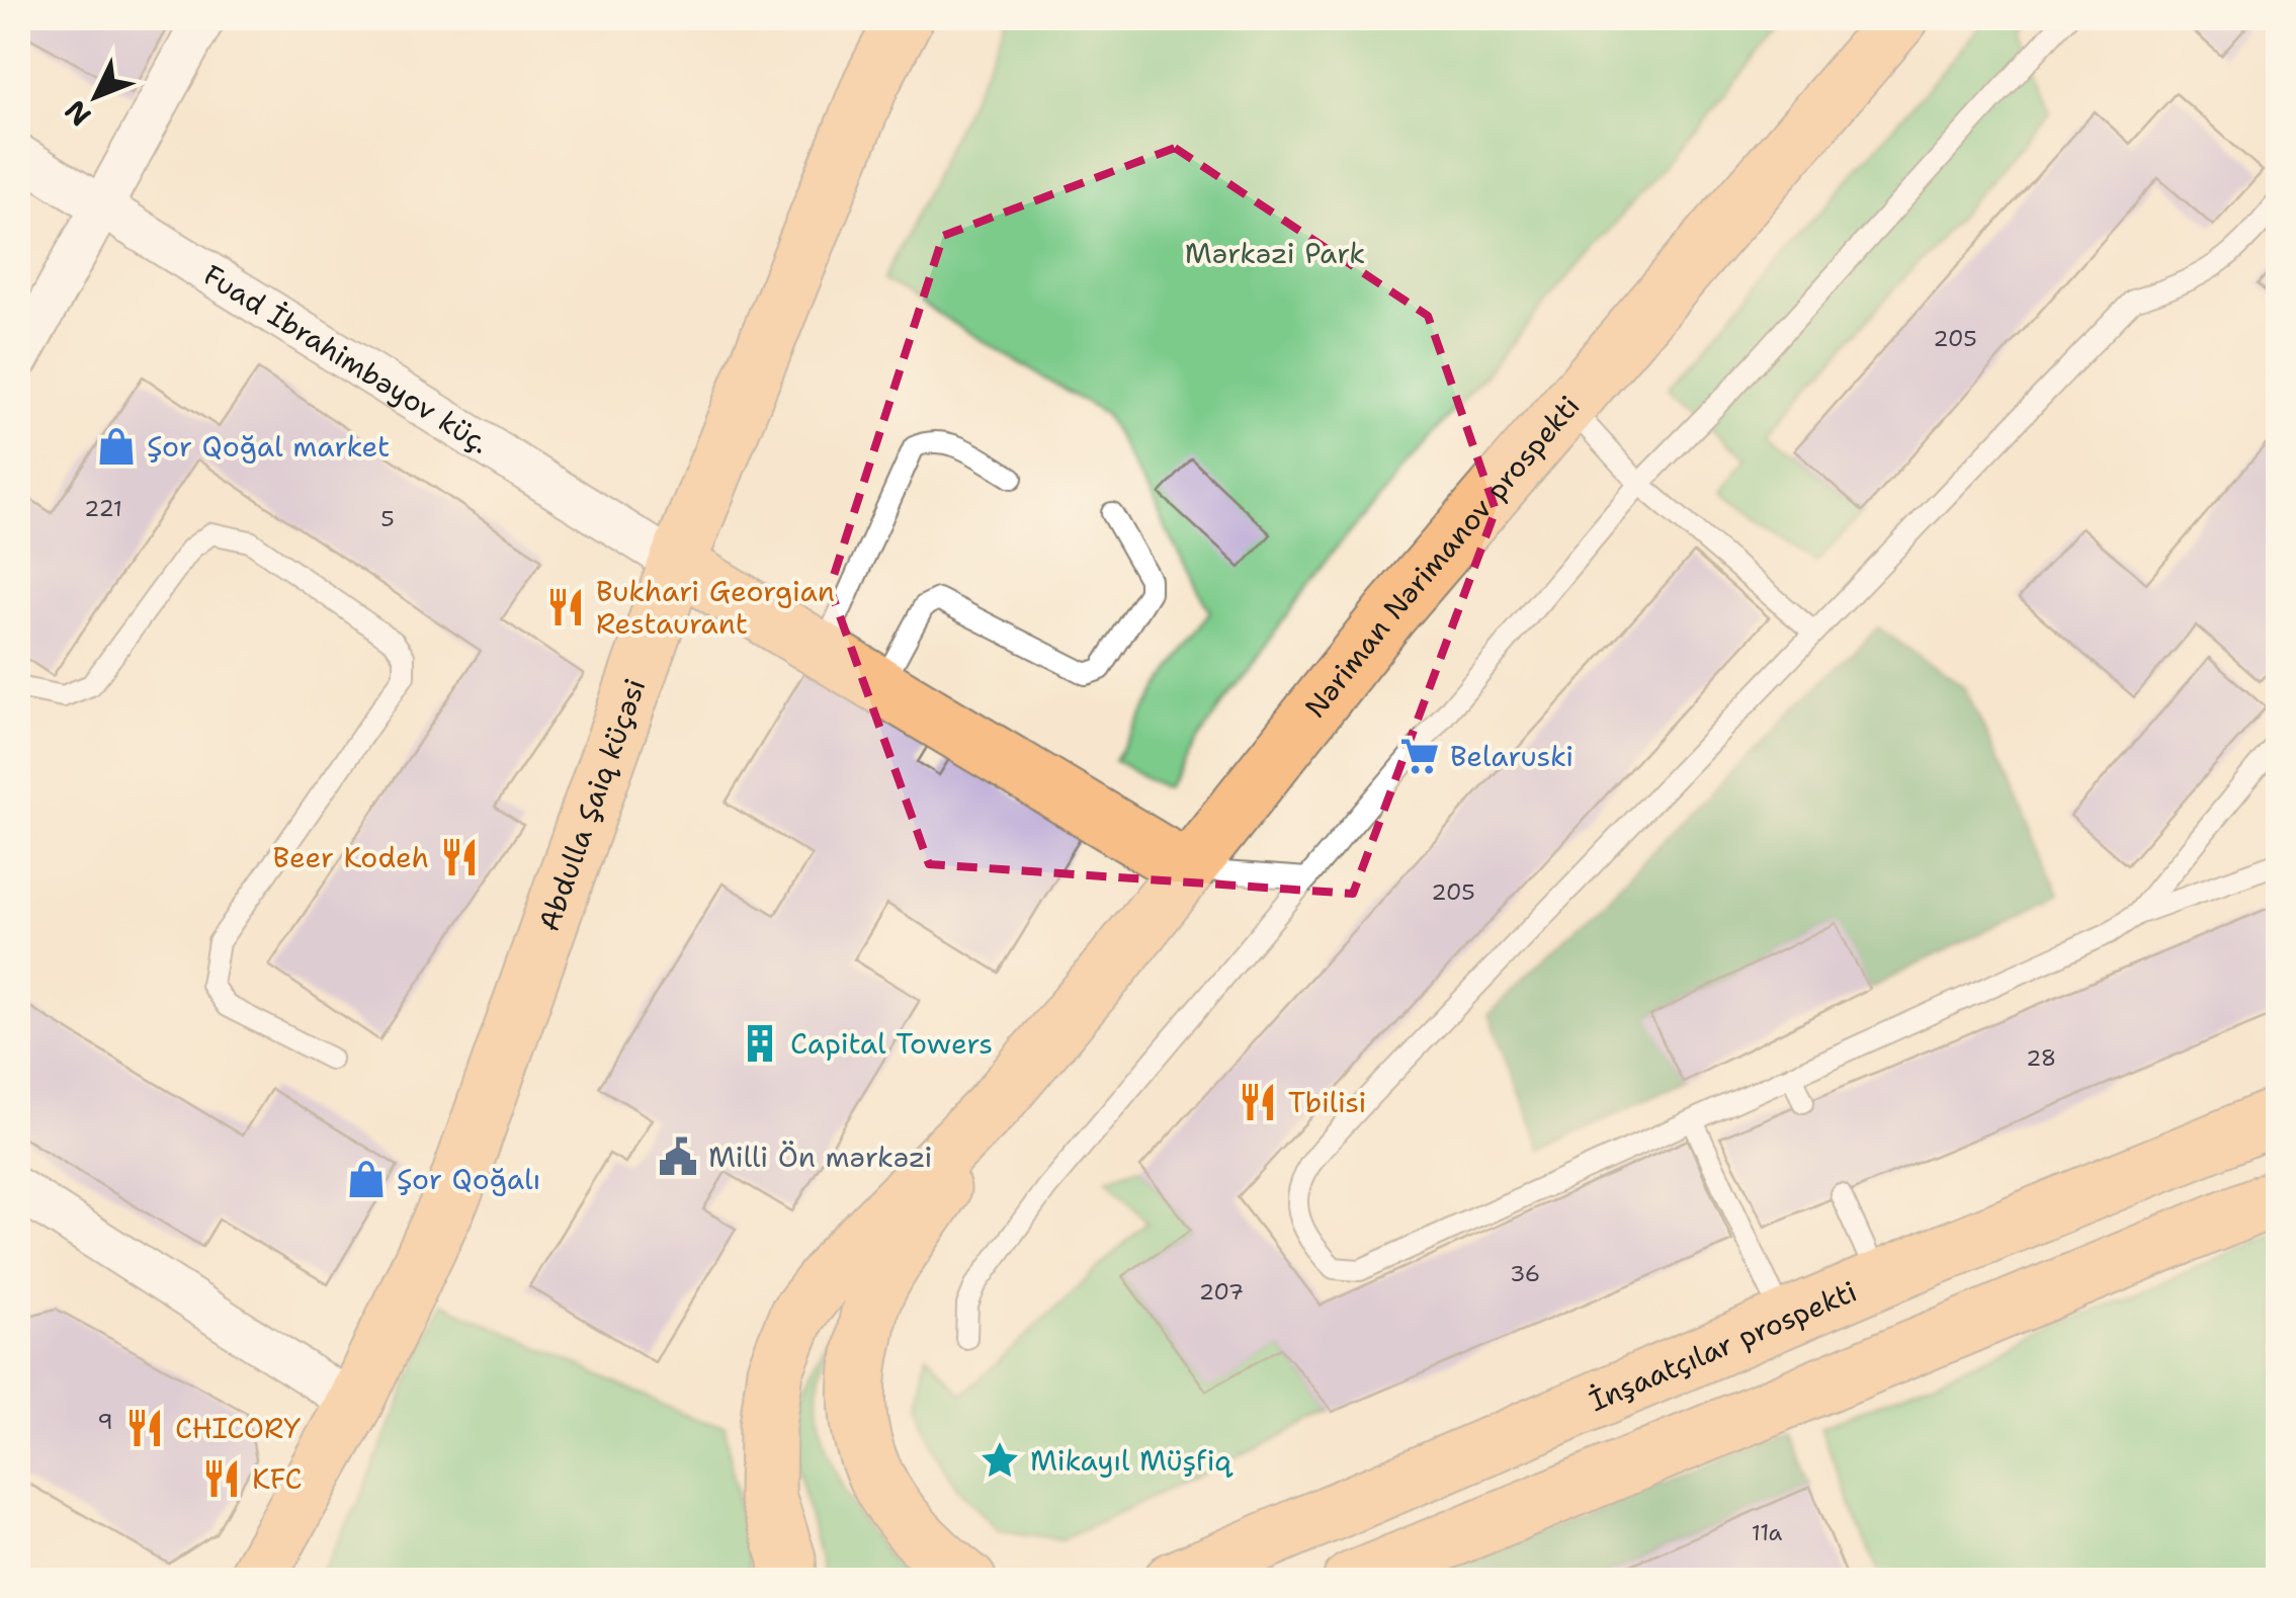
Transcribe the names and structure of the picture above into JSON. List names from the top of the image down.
{
  "streets": {
    "main road": ["Nəriman Nərimanov prospekti", "Abdulla Şaiq küçəsi", "İnşaatçılar prospekti"],
    "street": ["Fuad İbrahimbəyov küç."]
  },
  "crossings": [
    ["Fuad İbrahimbəyov küç.", "Abdulla Şaiq küçəsi"]
  ],
  "parks": ["Mərkəzi Park"],
  "places": {
    "shop": ["Şor Qoğal market", "Şor Qoğalı"],
    "restaurant": [
      "Bukhari Georgian Restaurant",
      "Beer Kodeh",
      "Tbilisi",
      "CHICORY",
      "KFC"
    ],
    "supermarket": ["Belaruski"],
    "building": ["Capital Towers"],
    "public building": ["Milli Ön mərkəzi"],
    "place": ["Mikayıl Müşfiq"]
  },
  "house_numbers": [
    "205",
    "221",
    "5",
    "205",
    "28",
    "36",
    "207",
    "9",
    "11a"
  ],
  "north": "bottom left"
}
